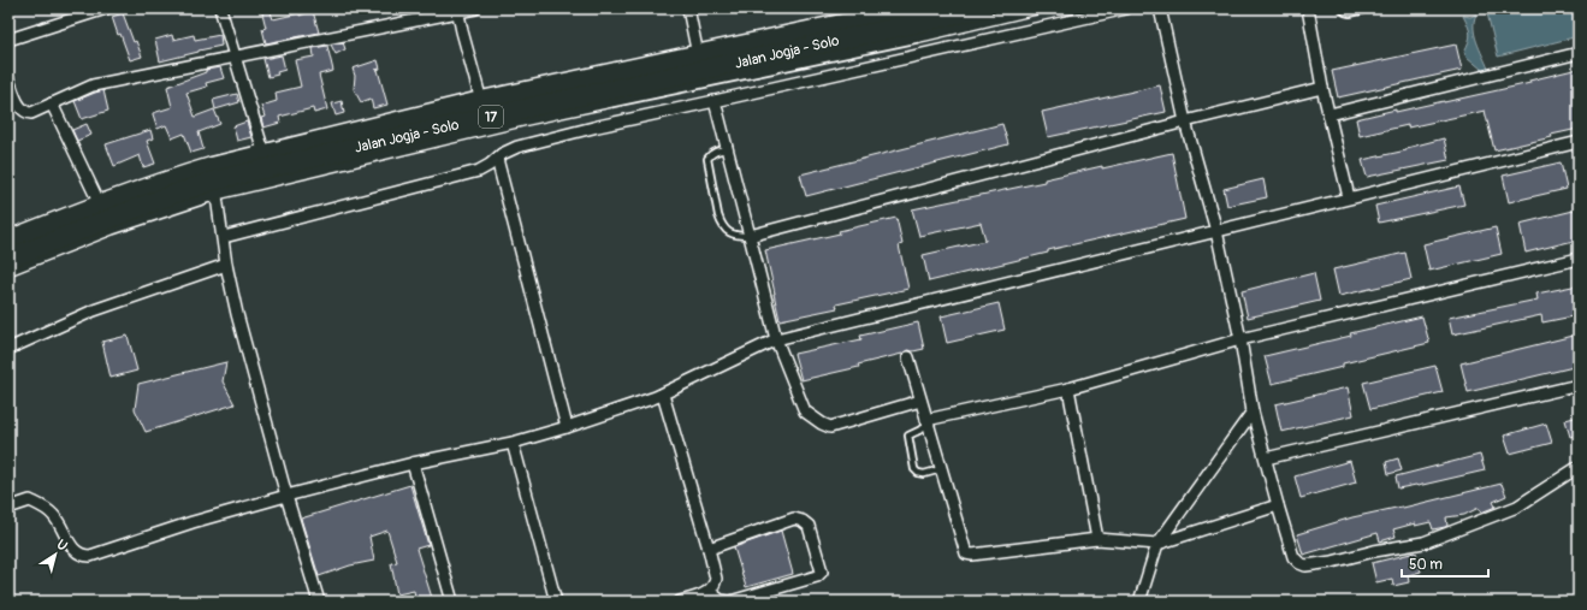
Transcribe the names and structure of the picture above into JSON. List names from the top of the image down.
{
  "streets": {
    "highway": ["Jalan Jogja - Solo", "17"]
  },
  "scale_bar": "50 m",
  "north": "top right"
}
